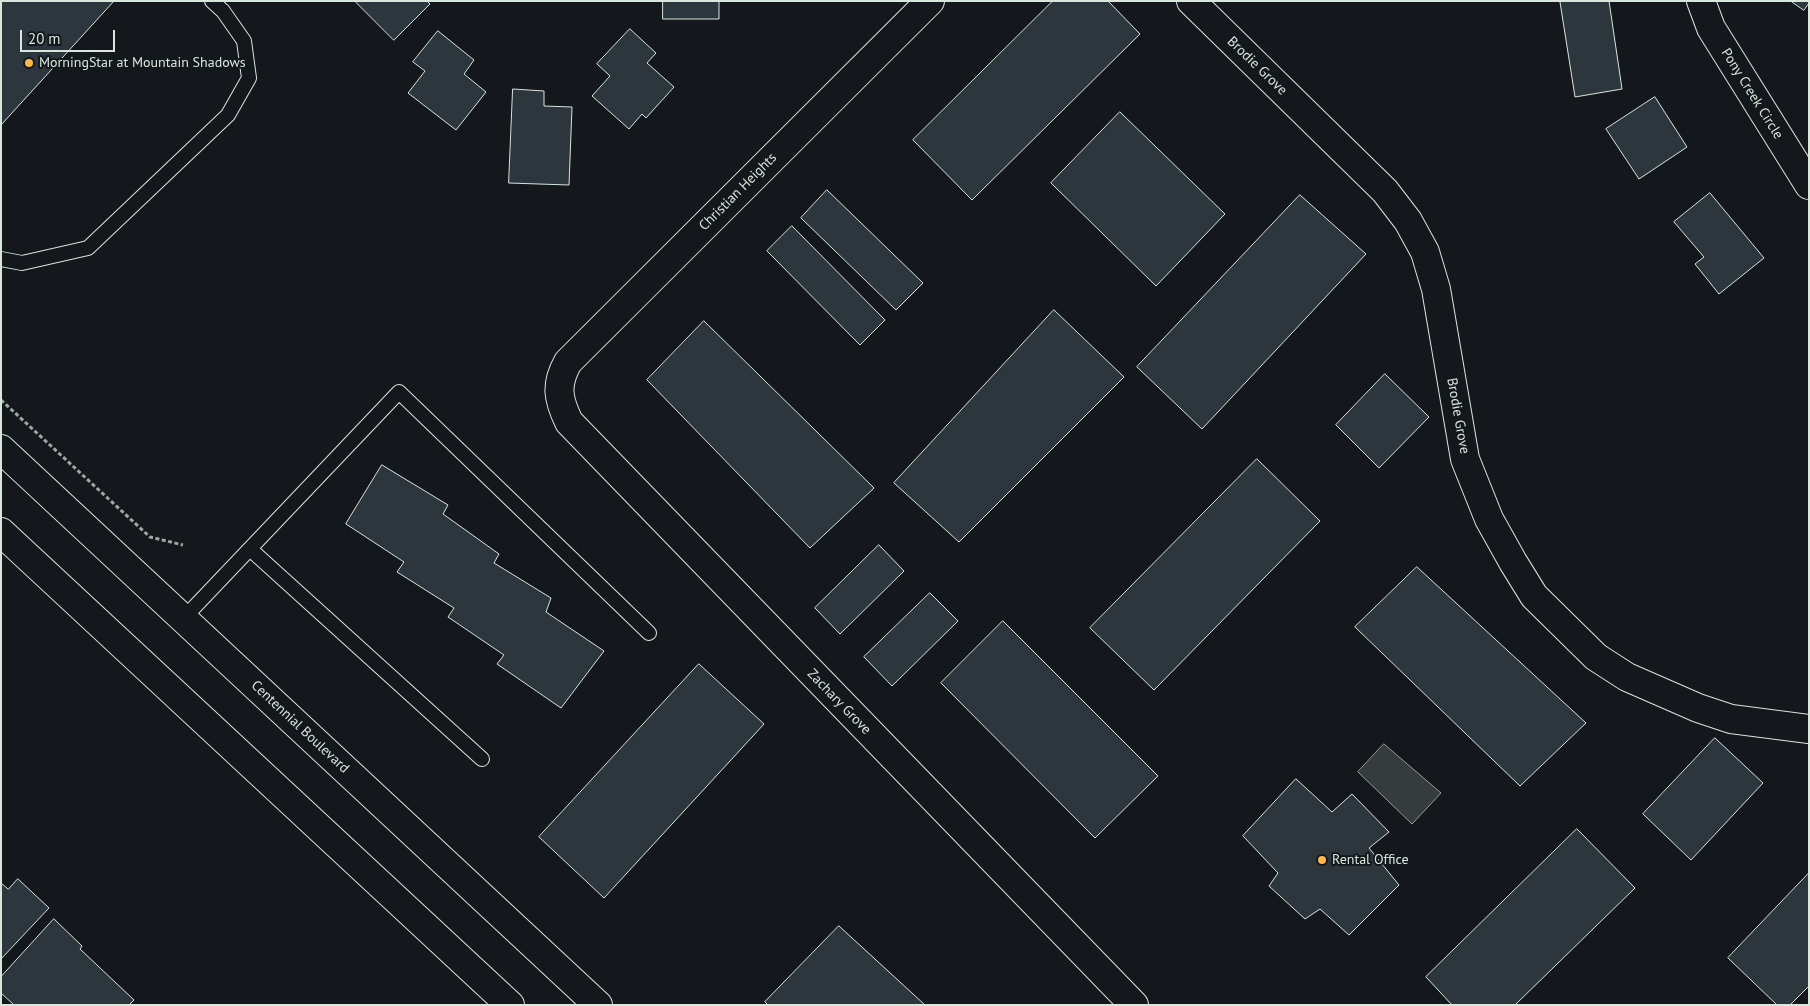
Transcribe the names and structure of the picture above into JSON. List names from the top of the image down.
{
  "streets": {
    "street": [
      "Brodie Grove",
      "Pony Creek Circle",
      "Christian Heights",
      "Zachary Grove",
      "Centennial Boulevard"
    ]
  },
  "crossings": [
    ["Christian Heights", "Zachary Grove"]
  ],
  "places": ["MorningStar at Mountain Shadows", "Rental Office"],
  "scale_bar": "20 m"
}
